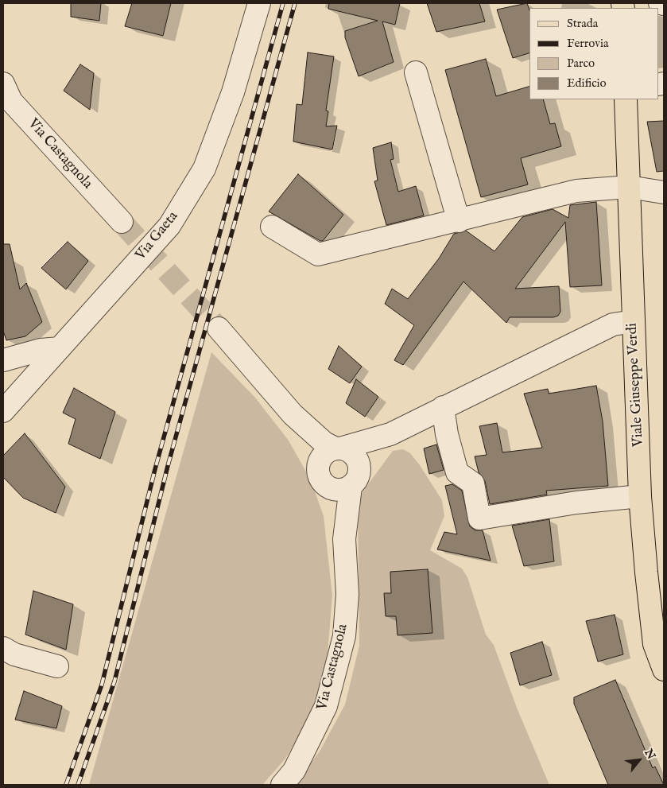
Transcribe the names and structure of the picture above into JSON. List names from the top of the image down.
{
  "streets": {
    "main road": ["Viale Giuseppe Verdi"],
    "street": ["Via Castagnola", "Via Gaeta"]
  },
  "legend": [
    "Strada",
    "Ferrovia",
    "Parco",
    "Edificio"
  ],
  "north": "top right"
}
